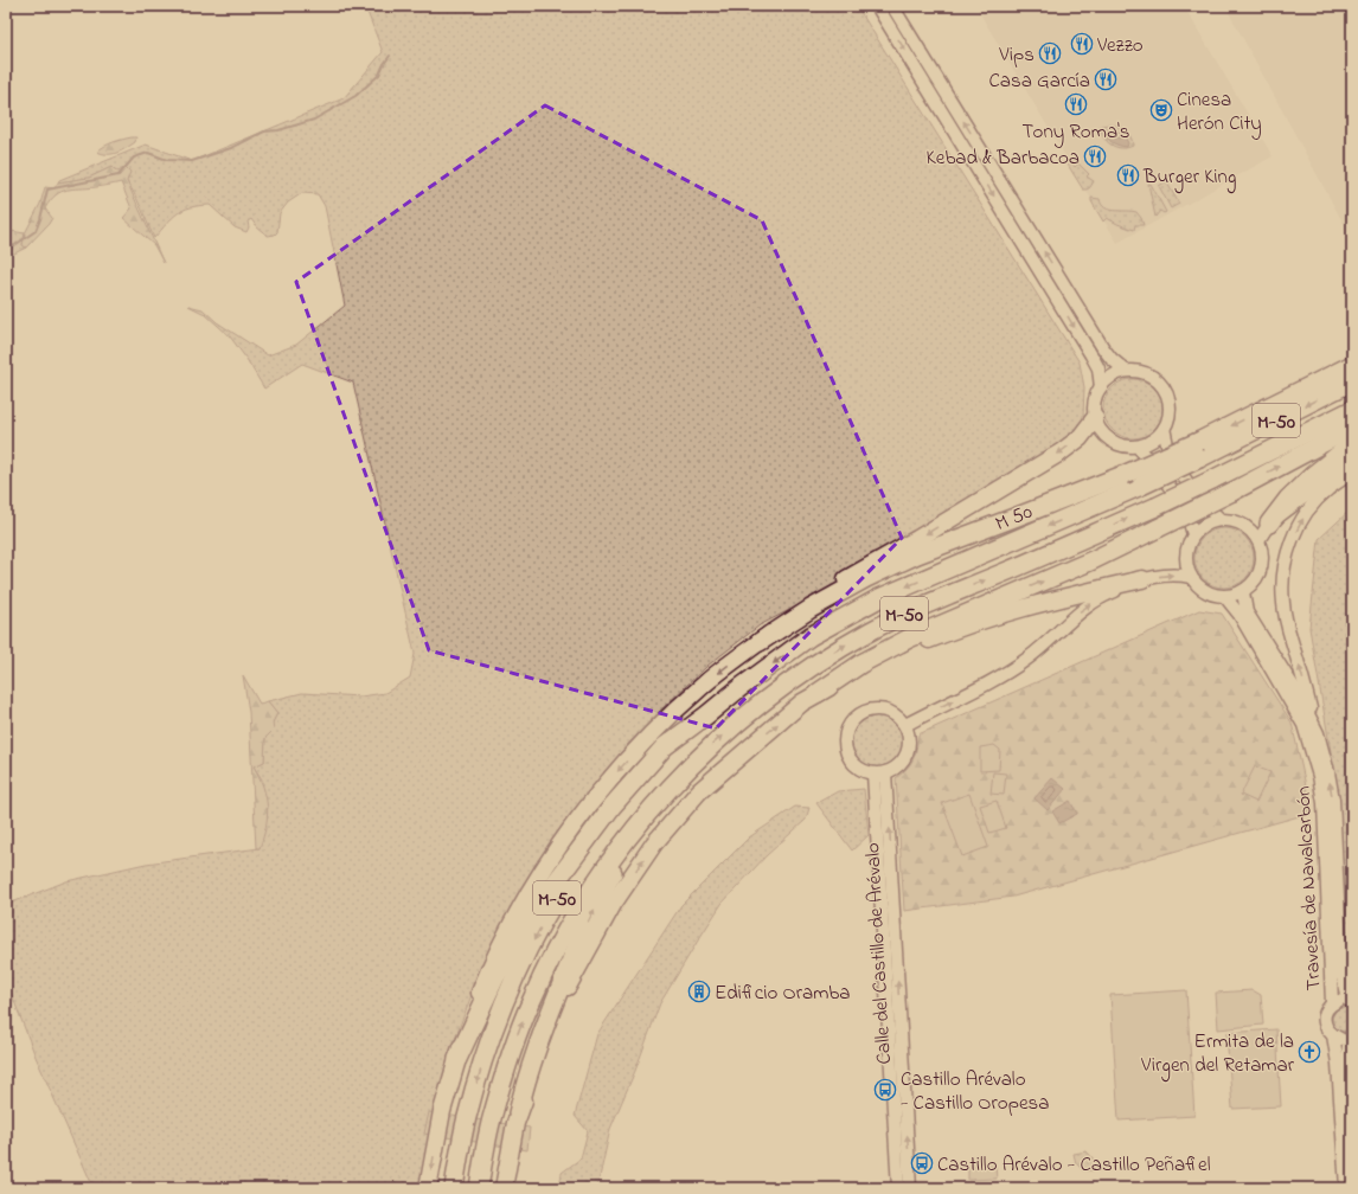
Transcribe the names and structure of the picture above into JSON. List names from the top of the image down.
{
  "streets": {
    "highway": ["M-50", "M 50"],
    "street": ["Travesía de Navalcarbón", "Calle del Castillo de Arévalo"]
  },
  "crossings": [
    ["M-50", "M 50"]
  ],
  "places": {
    "restaurant": [
      "Vezzo",
      "Vips",
      "Casa García",
      "Tony Roma's",
      "Kebad & Barbacoa",
      "Burger King"
    ],
    "theatre": ["Cinesa Herón City"],
    "building": ["Edificio Oramba"],
    "church": ["Ermita de la Virgen del Retamar"],
    "bus stop": ["Castillo Arévalo - Castillo Oropesa", "Castillo Arévalo - Castillo Peñafiel"]
  }
}
